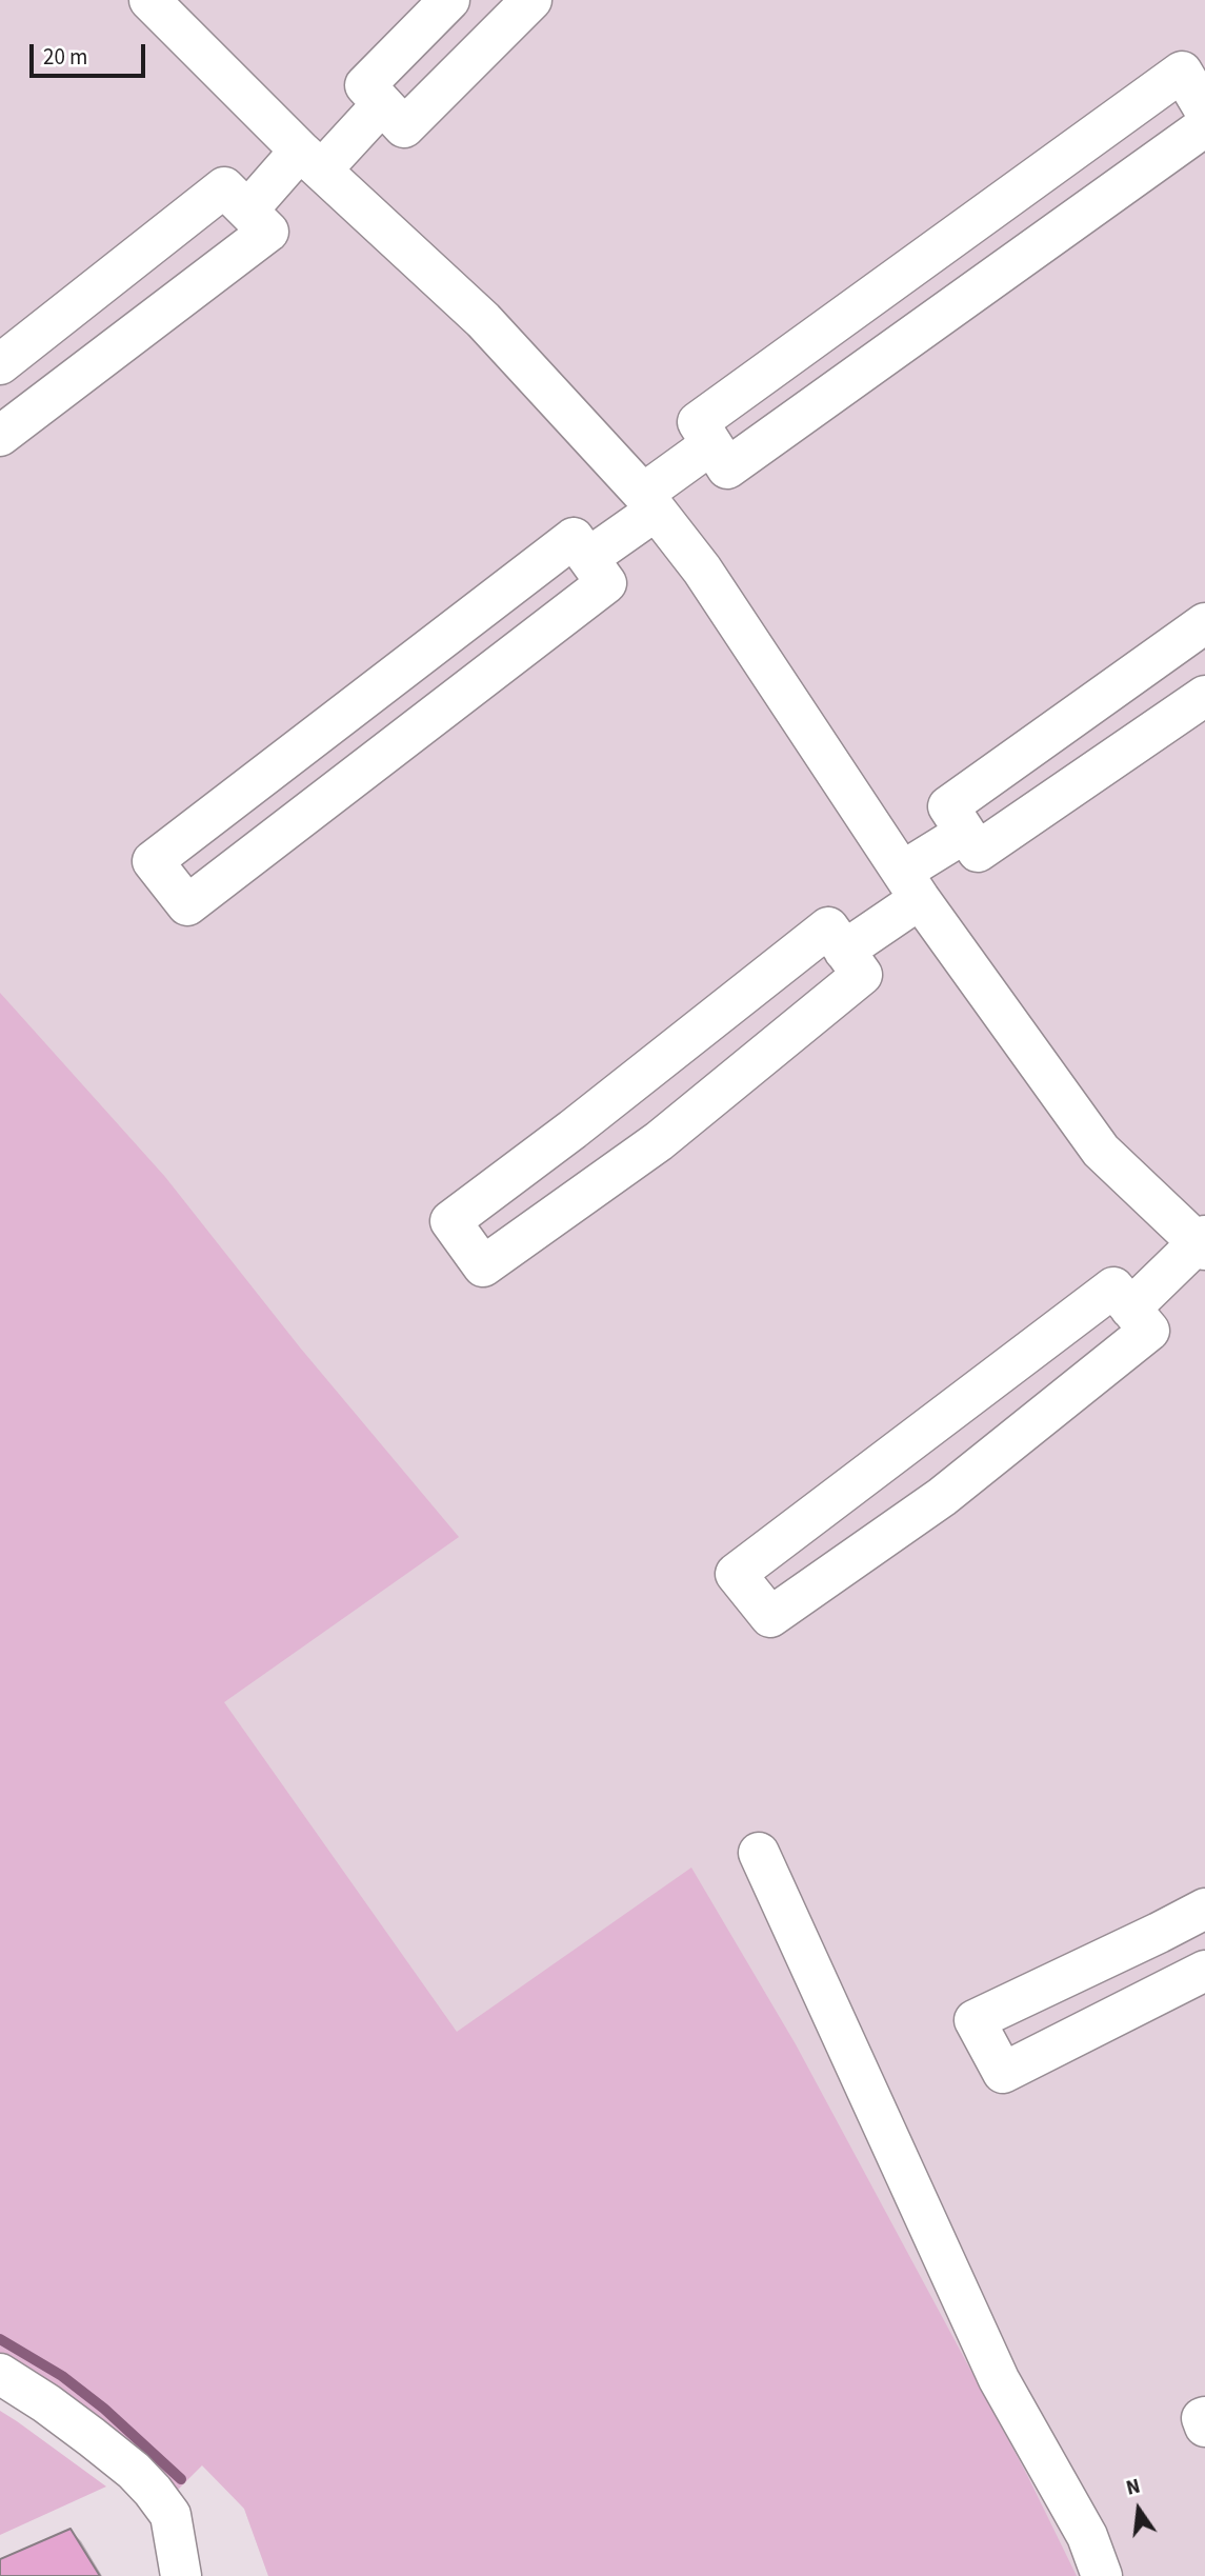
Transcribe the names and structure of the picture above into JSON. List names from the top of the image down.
{
  "scale_bar": "20 m",
  "north": "top"
}
